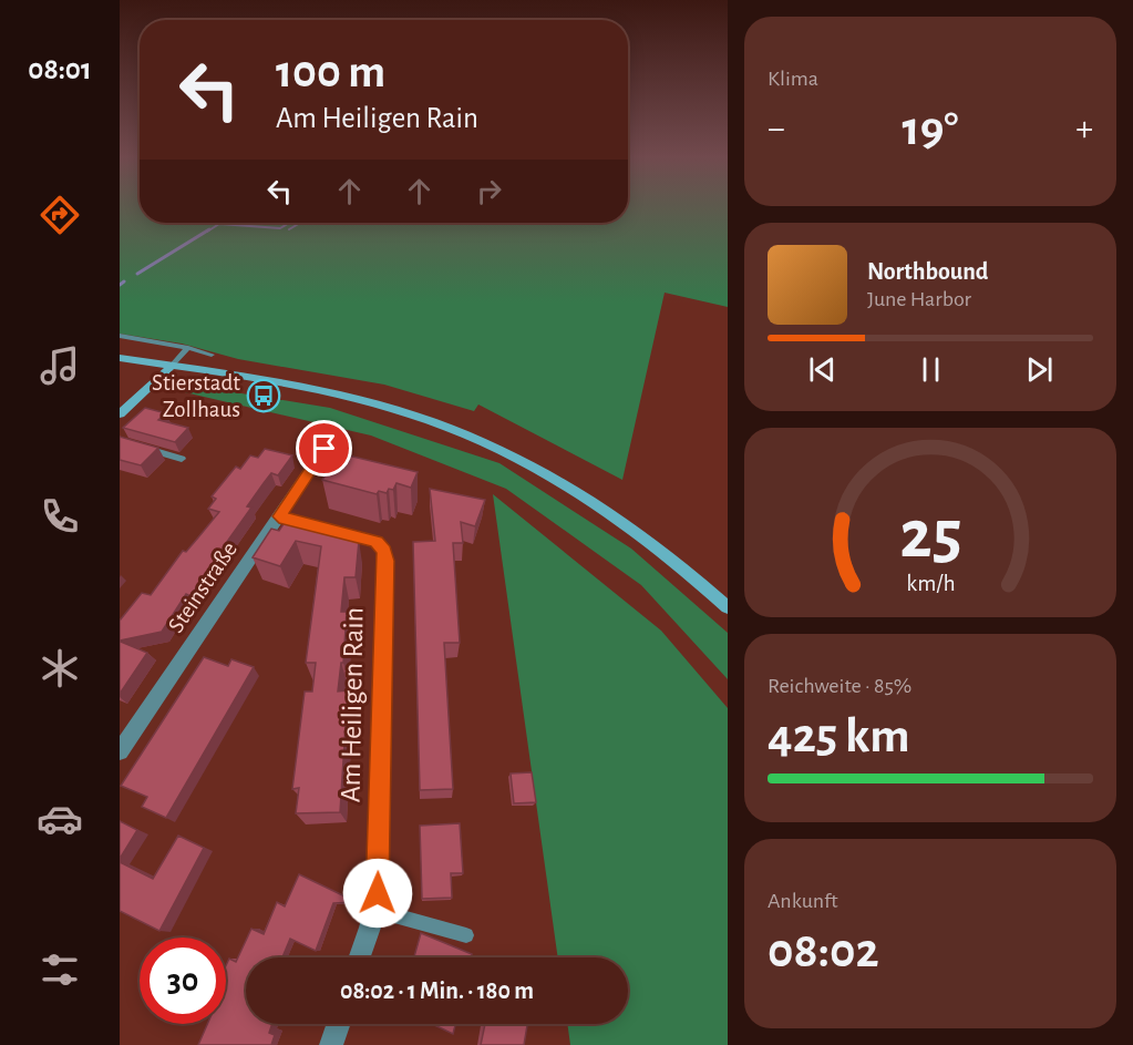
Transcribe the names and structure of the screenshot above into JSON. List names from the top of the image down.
{
  "streets": {
    "street": ["Steinstraße", "Am Heiligen Rain"]
  },
  "crossings": [
    ["Steinstraße", "Am Heiligen Rain"]
  ],
  "places": {
    "bus stop": ["Stierstadt Zollhaus"]
  },
  "page": {
    "tabs": "08:01",
    "tile": [
      "Klima",
      ["Reichweite · 85%", "425 km"],
      ["Ankunft", "08:02"]
    ],
    "turn": ["100 m", "Am Heiligen Rain"],
    "heat": ["−", "19°", "+"],
    "song": ["Northbound", "June Harbor"],
    "limit": "30",
    "trip": "08:02 · 1 Min. · 180 m",
    "gauge": ["25", "km/h"]
  }
}
